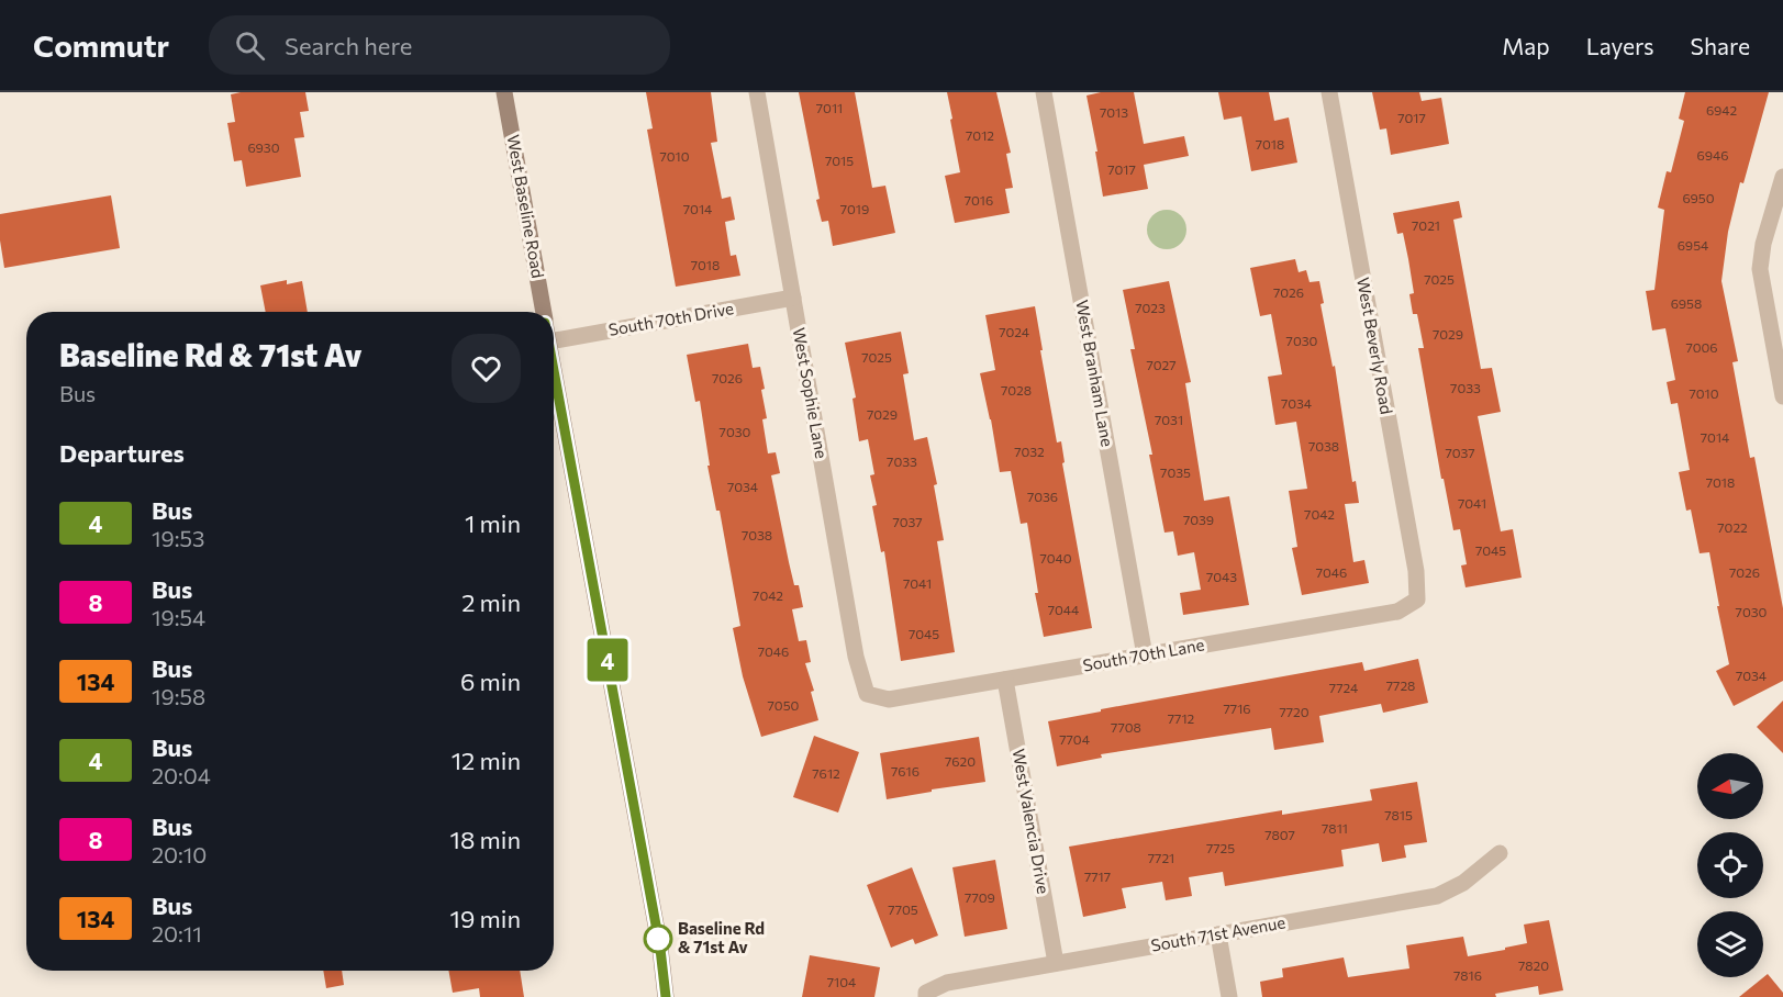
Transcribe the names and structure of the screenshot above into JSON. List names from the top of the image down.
{
  "streets": {
    "main road": ["West Baseline Road"],
    "street": [
      "South 70th Drive",
      "West Beverly Road",
      "West Branham Lane",
      "West Sophie Lane",
      "South 70th Lane",
      "West Valencia Drive",
      "South 71st Avenue"
    ]
  },
  "crossings": [
    ["South 70th Drive", "West Sophie Lane"],
    ["West Beverly Road", "South 70th Lane"],
    ["West Branham Lane", "South 70th Lane"],
    ["West Sophie Lane", "South 70th Lane"],
    ["South 70th Lane", "West Valencia Drive"],
    ["West Valencia Drive", "South 71st Avenue"]
  ],
  "places": ["Baseline Rd & 71st Av"],
  "lines": ["bus line 4"],
  "house_numbers": [
    "7011",
    "6942",
    "7013",
    "7017",
    "7012",
    "7018",
    "6930",
    "6946",
    "7010",
    "7015",
    "7017",
    "6950",
    "7016",
    "7014",
    "7019",
    "7021",
    "6954",
    "7018",
    "7025",
    "7026",
    "6958",
    "7023",
    "7024",
    "7029",
    "7030",
    "7006",
    "7025",
    "7027",
    "7026",
    "7033",
    "7028",
    "7010",
    "7034",
    "7029",
    "7031",
    "7030",
    "7014",
    "7038",
    "7032",
    "7037",
    "7033",
    "7035",
    "7018",
    "7034",
    "7036",
    "7041",
    "7042",
    "7039",
    "7037",
    "7022",
    "7038",
    "7045",
    "7040",
    "7046",
    "7026",
    "7043",
    "7041",
    "7042",
    "7044",
    "7030",
    "7045",
    "7046",
    "7034",
    "7728",
    "7724",
    "7050",
    "7716",
    "7720",
    "7712",
    "7708",
    "7704",
    "7620",
    "7616",
    "7612",
    "7815",
    "7811",
    "7807",
    "7725",
    "7721",
    "7717",
    "7709",
    "7705",
    "7820",
    "7816",
    "7104"
  ],
  "north": "left",
  "page": {
    "header": "Commutr",
    "search": "Search here",
    "nav": ["Map", "Layers", "Share"],
    "on_map": "4",
    "heading": [
      ["Baseline Rd & 71st Av", "Bus"],
      "Departures"
    ],
    "list": [
      {
        "mark": "4",
        "name": "Bus",
        "note": "19:53",
        "value": "1 min"
      },
      {
        "mark": "8",
        "name": "Bus",
        "note": "19:54",
        "value": "2 min"
      },
      {
        "mark": "134",
        "name": "Bus",
        "note": "19:58",
        "value": "6 min"
      },
      {
        "mark": "4",
        "name": "Bus",
        "note": "20:04",
        "value": "12 min"
      },
      {
        "mark": "8",
        "name": "Bus",
        "note": "20:10",
        "value": "18 min"
      },
      {
        "mark": "134",
        "name": "Bus",
        "note": "20:11",
        "value": "19 min"
      }
    ]
  }
}
